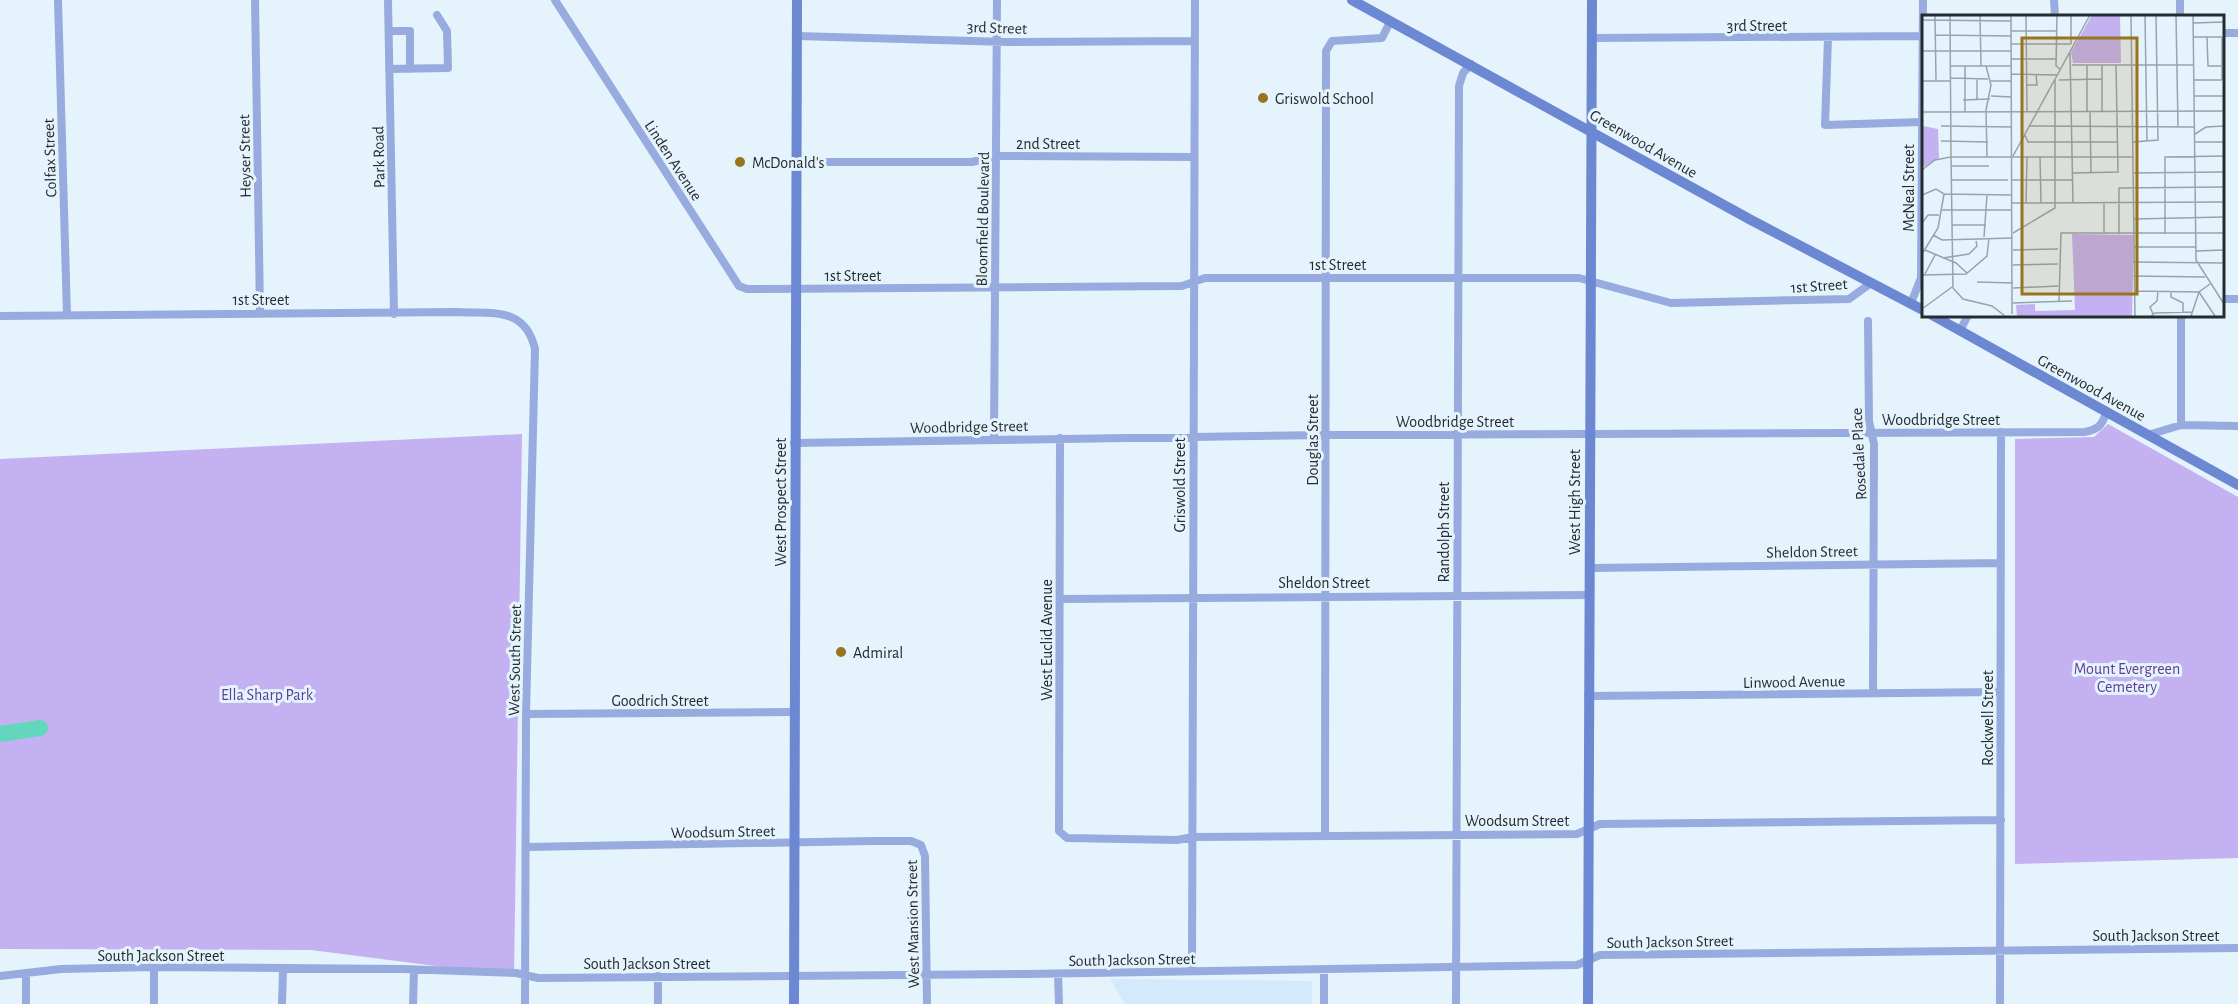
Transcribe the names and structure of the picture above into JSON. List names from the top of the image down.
{
  "streets": {
    "street": [
      "3rd Street",
      "2nd Street",
      "Greenwood Avenue",
      "Heyser Street",
      "Park Road",
      "Colfax Street",
      "Linden Avenue",
      "McNeal Street",
      "Bloomfield Boulevard",
      "1st Street",
      "Woodbridge Street",
      "Douglas Street",
      "Rosedale Place",
      "Griswold Street",
      "West Prospect Street",
      "West High Street",
      "Randolph Street",
      "Sheldon Street",
      "West Euclid Avenue",
      "West South Street",
      "Linwood Avenue",
      "Goodrich Street",
      "Rockwell Street",
      "Woodsum Street",
      "West Mansion Street",
      "South Jackson Street"
    ]
  },
  "crossings": [
    ["3rd Street", "Bloomfield Boulevard"],
    ["3rd Street", "Griswold Street"],
    ["3rd Street", "West Prospect Street"],
    ["3rd Street", "West High Street"],
    ["2nd Street", "Bloomfield Boulevard"],
    ["2nd Street", "Griswold Street"],
    ["2nd Street", "West Prospect Street"],
    ["Greenwood Avenue", "McNeal Street"],
    ["Greenwood Avenue", "1st Street"],
    ["Greenwood Avenue", "Woodbridge Street"],
    ["Greenwood Avenue", "Douglas Street"],
    ["Greenwood Avenue", "West High Street"],
    ["Greenwood Avenue", "Randolph Street"],
    ["Heyser Street", "1st Street"],
    ["Park Road", "1st Street"],
    ["Colfax Street", "1st Street"],
    ["Linden Avenue", "1st Street"],
    ["Linden Avenue", "West Prospect Street"],
    ["Bloomfield Boulevard", "1st Street"],
    ["Bloomfield Boulevard", "Woodbridge Street"],
    ["1st Street", "Douglas Street"],
    ["1st Street", "Griswold Street"],
    ["1st Street", "West Prospect Street"],
    ["1st Street", "West High Street"],
    ["1st Street", "Randolph Street"],
    ["1st Street", "West South Street"],
    ["Woodbridge Street", "Douglas Street"],
    ["Woodbridge Street", "Rosedale Place"],
    ["Woodbridge Street", "Griswold Street"],
    ["Woodbridge Street", "West Prospect Street"],
    ["Woodbridge Street", "West High Street"],
    ["Woodbridge Street", "Randolph Street"],
    ["Woodbridge Street", "West Euclid Avenue"],
    ["Woodbridge Street", "Rockwell Street"],
    ["Douglas Street", "Sheldon Street"],
    ["Douglas Street", "Woodsum Street"],
    ["Rosedale Place", "Sheldon Street"],
    ["Rosedale Place", "Linwood Avenue"],
    ["Griswold Street", "Sheldon Street"],
    ["Griswold Street", "Woodsum Street"],
    ["Griswold Street", "South Jackson Street"],
    ["West Prospect Street", "Goodrich Street"],
    ["West Prospect Street", "Woodsum Street"],
    ["West Prospect Street", "South Jackson Street"],
    ["West High Street", "Sheldon Street"],
    ["West High Street", "Linwood Avenue"],
    ["West High Street", "Woodsum Street"],
    ["West High Street", "South Jackson Street"],
    ["Randolph Street", "Sheldon Street"],
    ["Randolph Street", "Woodsum Street"],
    ["Randolph Street", "South Jackson Street"],
    ["Sheldon Street", "West Euclid Avenue"],
    ["Sheldon Street", "Rockwell Street"],
    ["West Euclid Avenue", "Woodsum Street"],
    ["West South Street", "Goodrich Street"],
    ["West South Street", "Woodsum Street"],
    ["West South Street", "South Jackson Street"],
    ["Linwood Avenue", "Rockwell Street"],
    ["Rockwell Street", "Woodsum Street"],
    ["Rockwell Street", "South Jackson Street"],
    ["Woodsum Street", "West Mansion Street"],
    ["West Mansion Street", "South Jackson Street"]
  ],
  "parks": ["Mount Evergreen Cemetery", "Ella Sharp Park"],
  "places": ["Griswold School", "McDonald's", "Admiral"]
}
